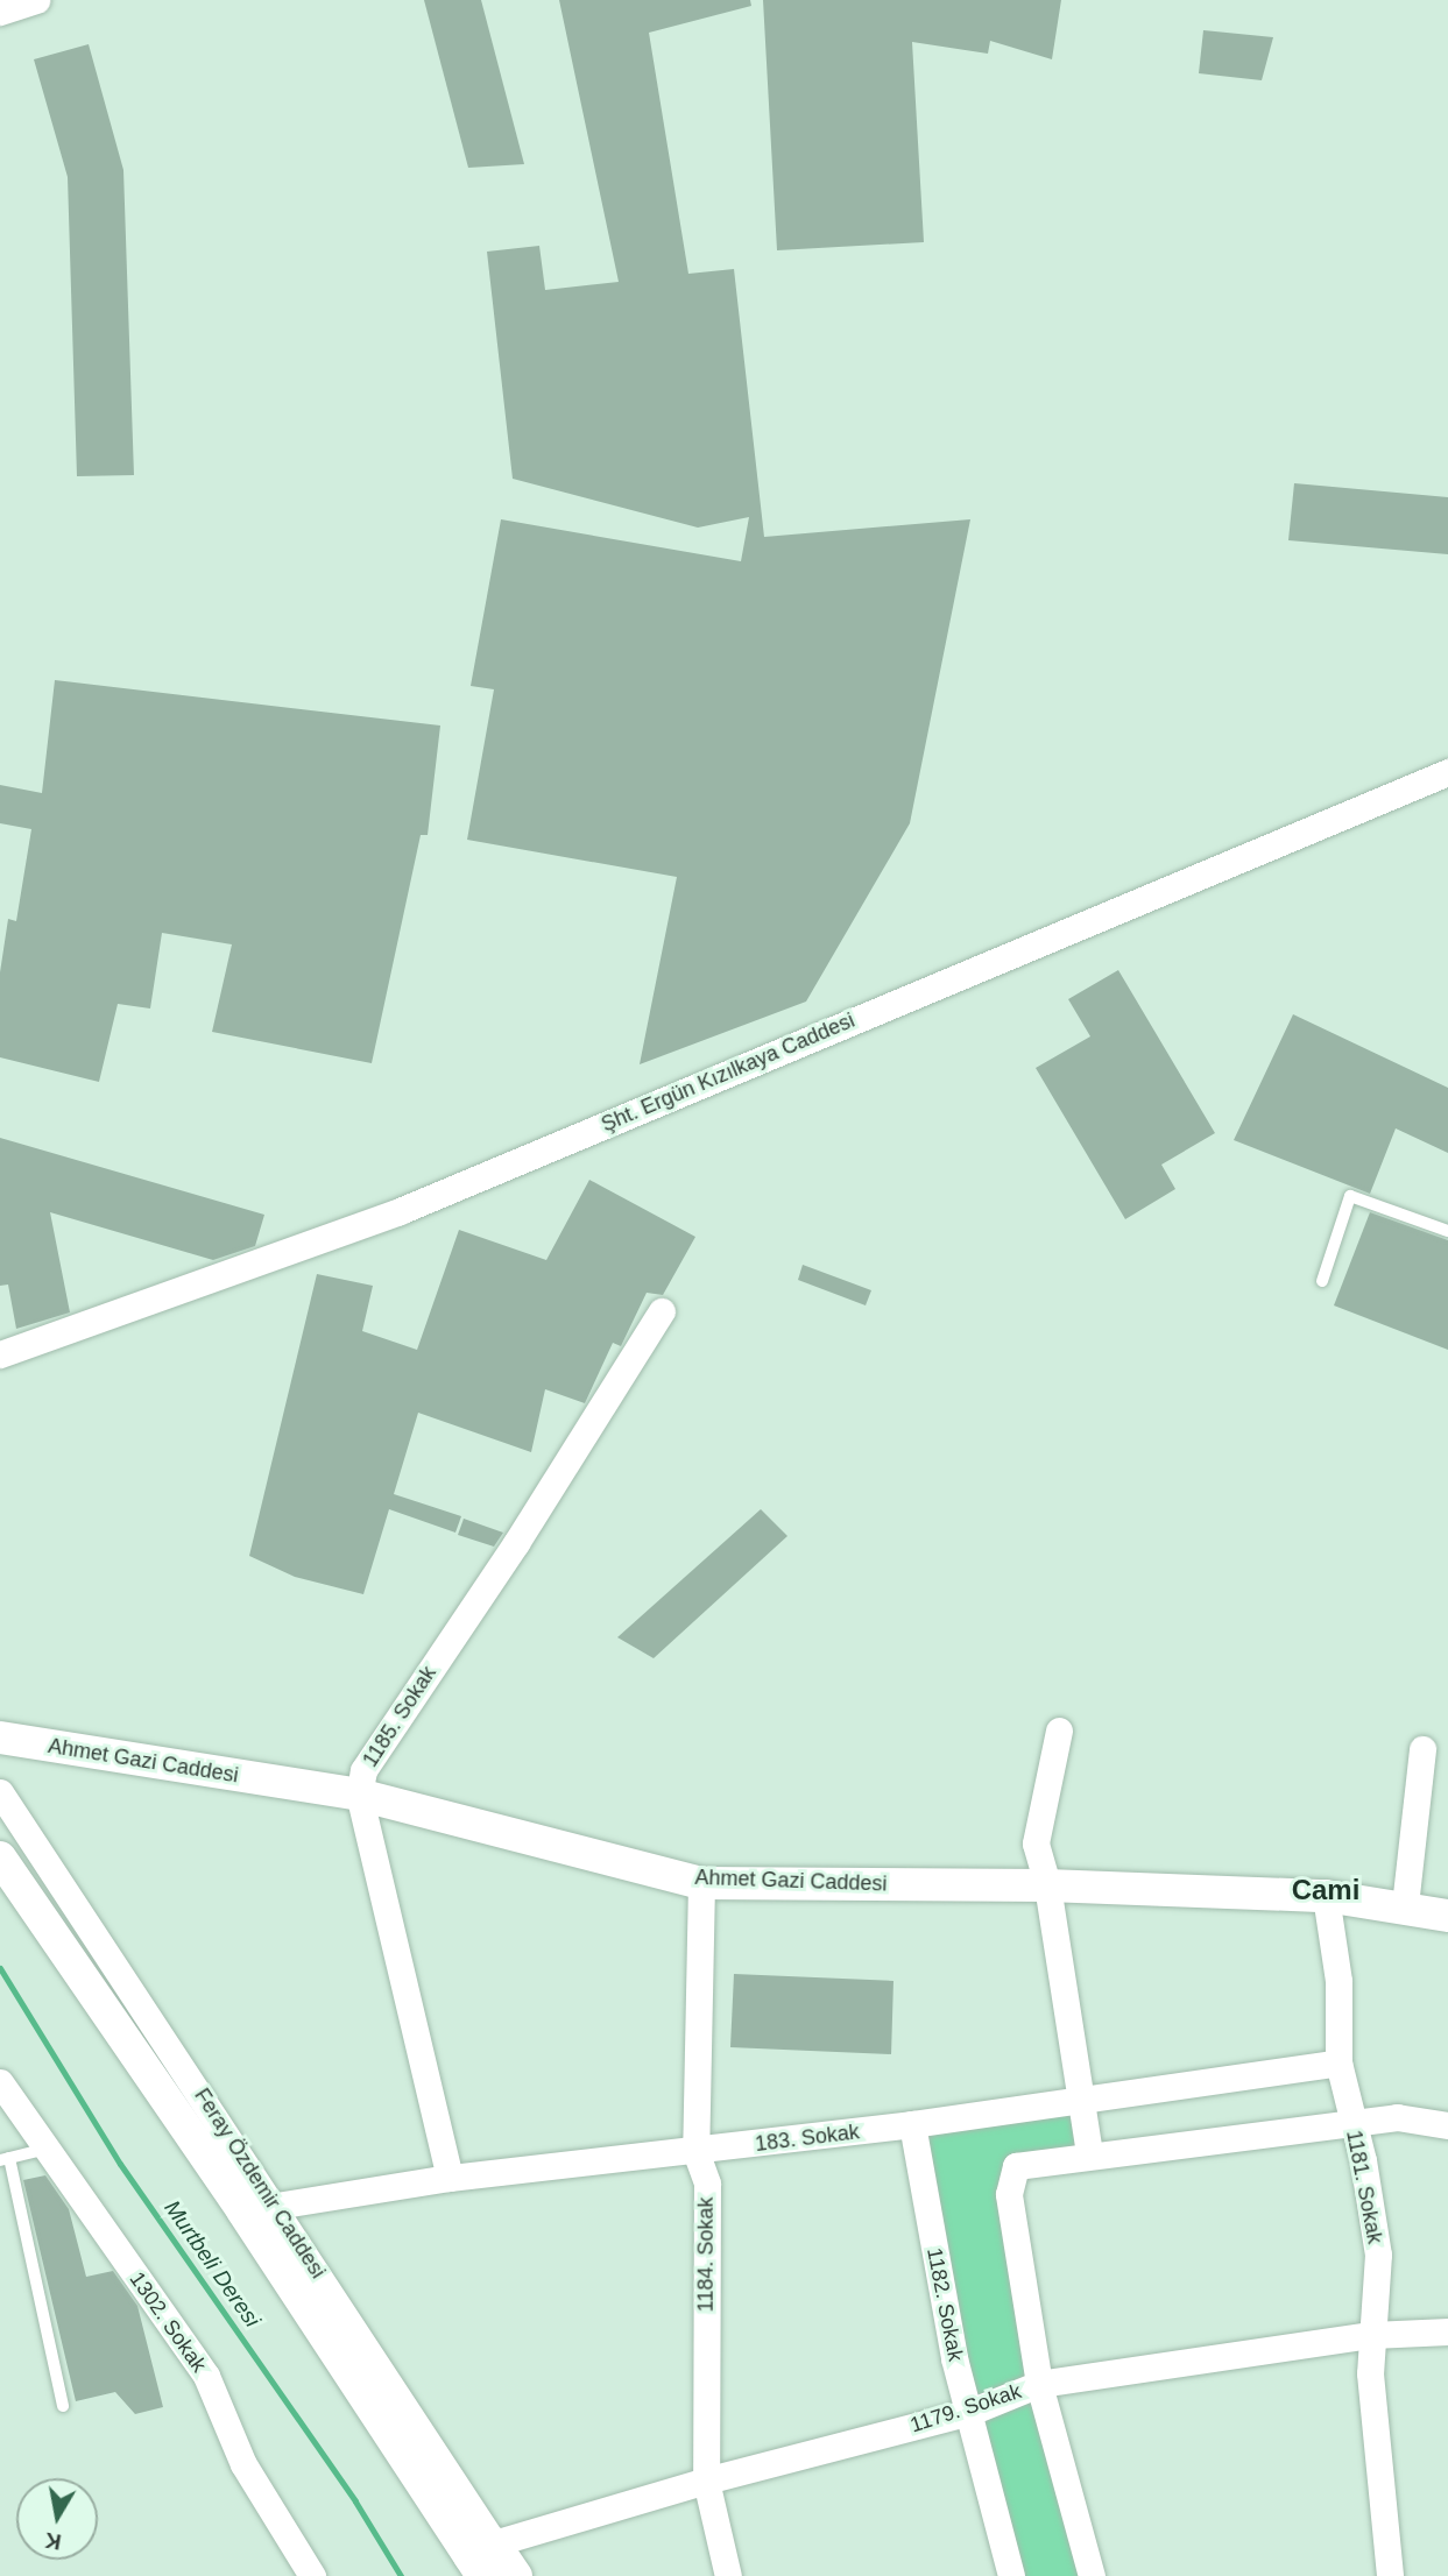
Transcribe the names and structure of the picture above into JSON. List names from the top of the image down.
{
  "streets": {
    "street": [
      "Şht. Ergün Kızılkaya Caddesi",
      "1185. Sokak",
      "Ahmet Gazi Caddesi",
      "183. Sokak",
      "Feray Özdemir Caddesi",
      "1181. Sokak",
      "1184. Sokak",
      "1182. Sokak",
      "1302. Sokak",
      "1179. Sokak"
    ]
  },
  "crossings": [
    ["1185. Sokak", "Ahmet Gazi Caddesi"],
    ["1185. Sokak", "183. Sokak"],
    ["Ahmet Gazi Caddesi", "1181. Sokak"],
    ["Ahmet Gazi Caddesi", "1184. Sokak"],
    ["183. Sokak", "Feray Özdemir Caddesi"],
    ["183. Sokak", "1181. Sokak"],
    ["183. Sokak", "1184. Sokak"],
    ["183. Sokak", "1182. Sokak"],
    ["Feray Özdemir Caddesi", "1179. Sokak"],
    ["1181. Sokak", "1179. Sokak"],
    ["1184. Sokak", "1179. Sokak"],
    ["1182. Sokak", "1179. Sokak"]
  ],
  "districts": ["Cami"],
  "water": ["Murtbeli Deresi"],
  "north": "bottom"
}
